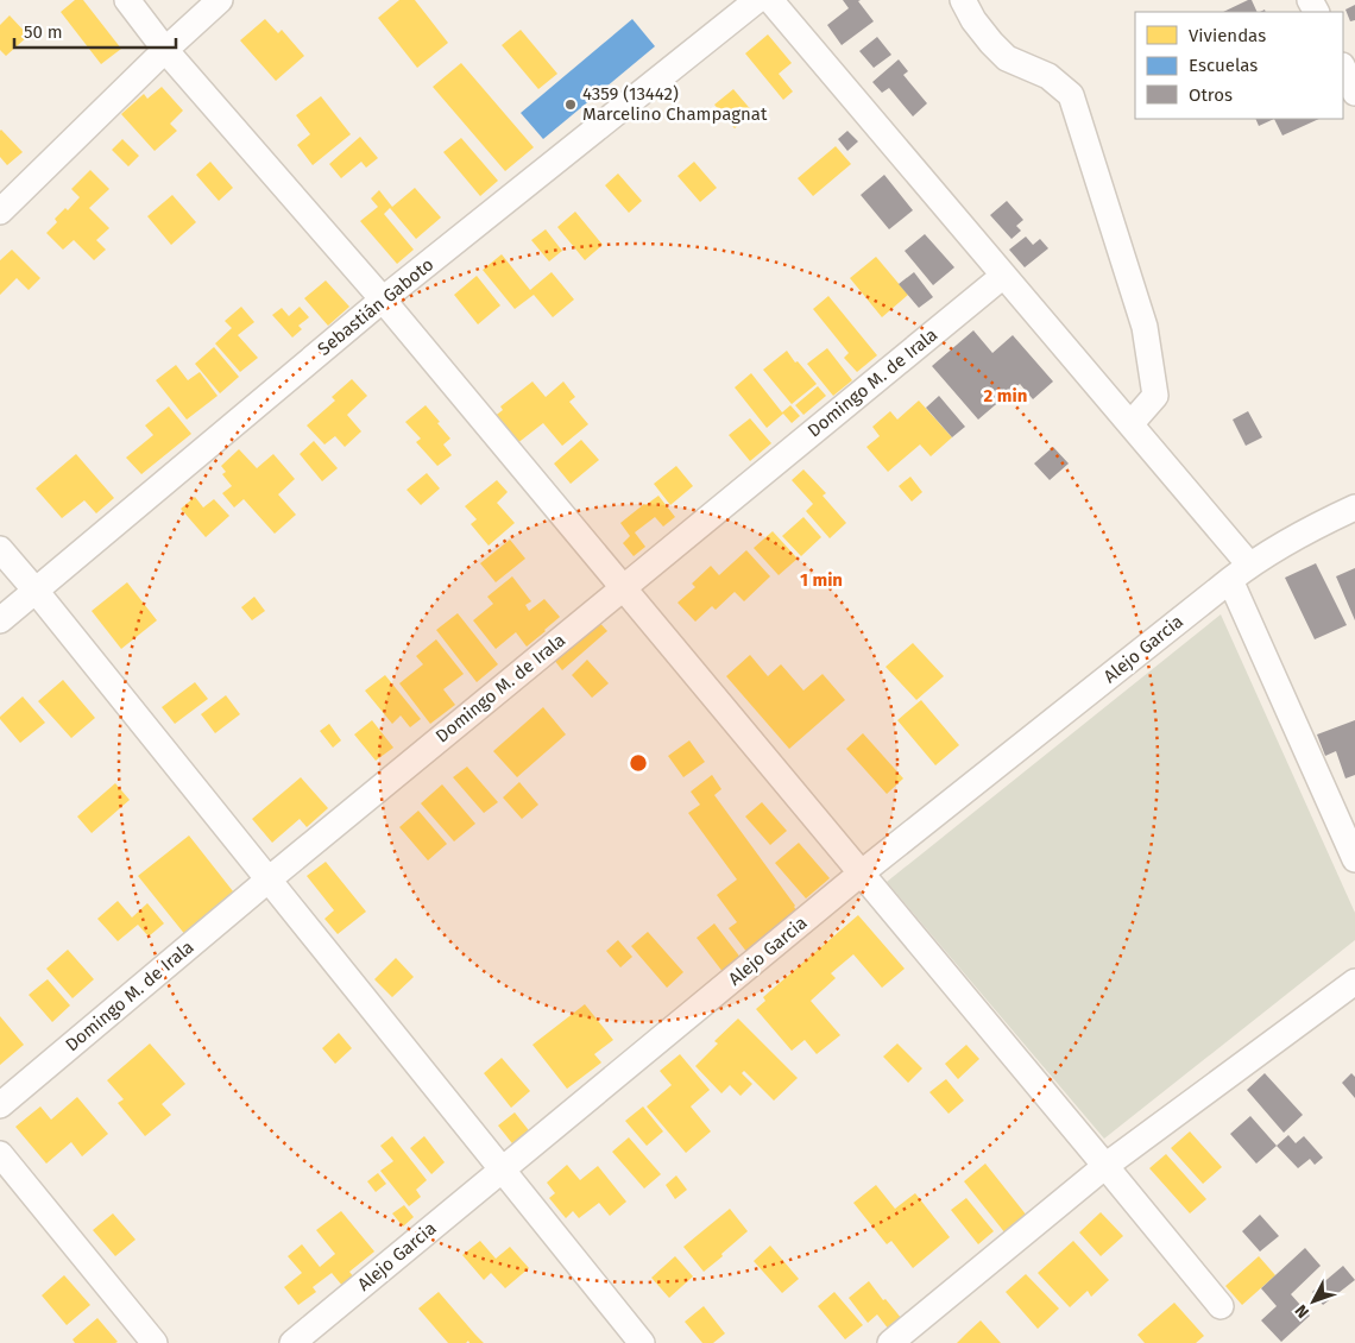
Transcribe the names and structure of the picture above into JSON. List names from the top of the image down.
{
  "streets": {
    "street": ["Sebastián Gaboto", "Domingo M. de Irala", "Alejo Garcia"]
  },
  "places": ["4359 (13442) Marcelino Champagnat"],
  "legend": ["Viviendas", "Escuelas", "Otros"],
  "scale_bar": "50 m",
  "north": "bottom left",
  "rings": ["2 min", "1 min"]
}
